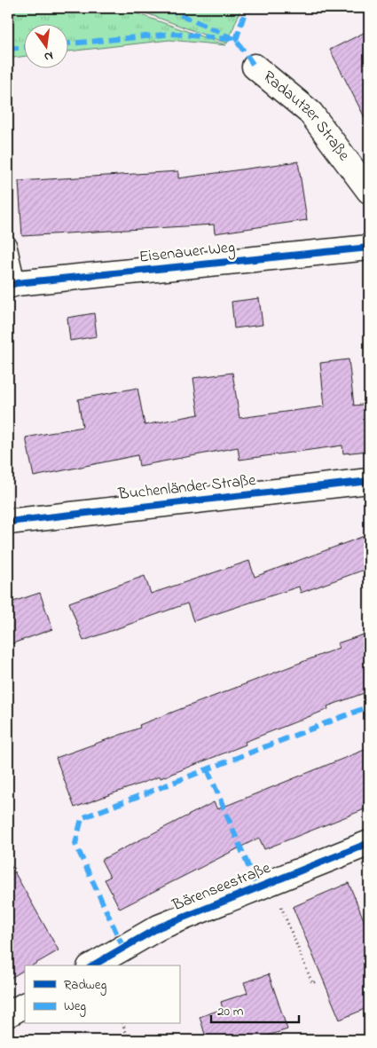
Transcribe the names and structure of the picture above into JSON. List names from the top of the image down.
{
  "streets": {
    "street": [
      "Radautzer Straße",
      "Eisenauer Weg",
      "Buchenländer Straße",
      "Bärenseestraße"
    ]
  },
  "legend": ["Radweg", "Weg"],
  "scale_bar": "20 m",
  "north": "bottom"
}
